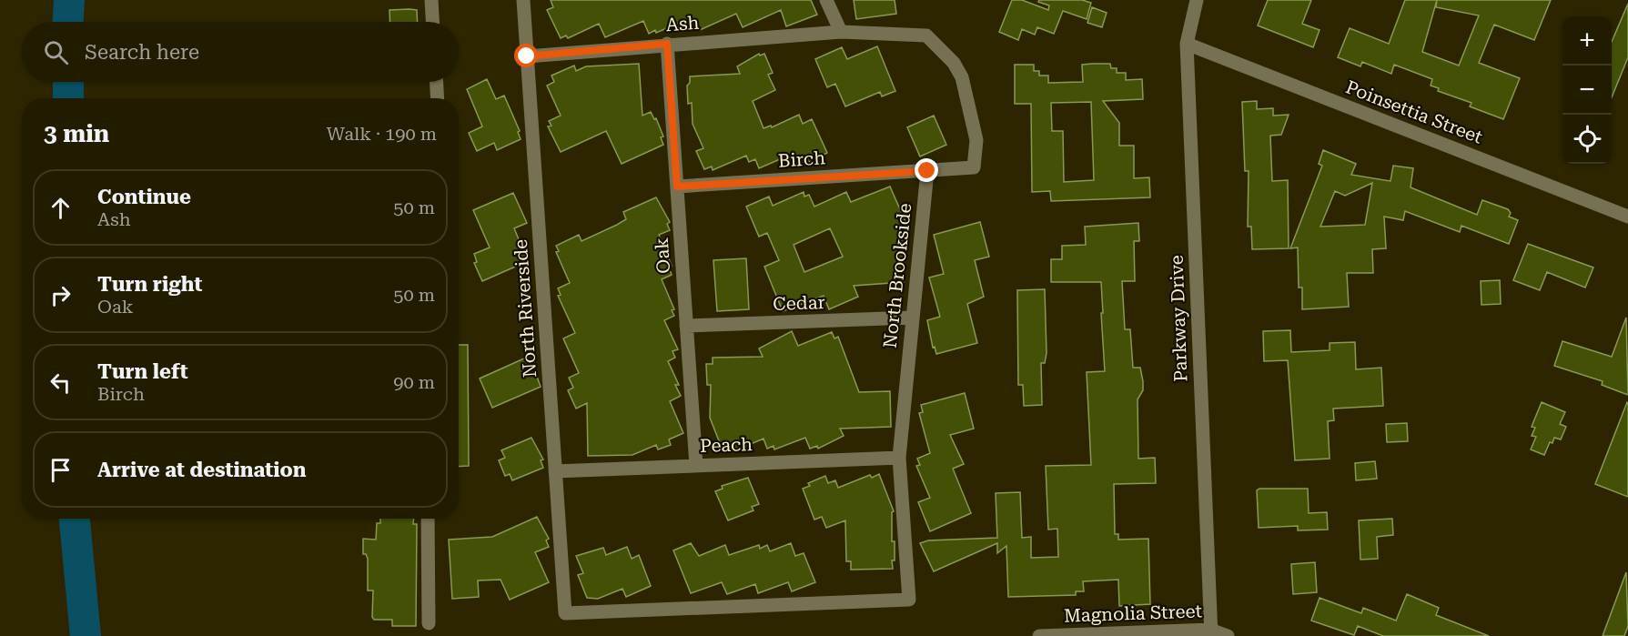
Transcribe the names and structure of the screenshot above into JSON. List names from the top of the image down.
{
  "streets": {
    "street": [
      "Ash",
      "Poinsettia Street",
      "Birch",
      "Oak",
      "North Brookside",
      "Cedar",
      "North Riverside",
      "Parkway Drive",
      "Peach",
      "Magnolia Street"
    ]
  },
  "crossings": [
    ["Ash", "Oak"],
    ["Ash", "North Riverside"],
    ["Poinsettia Street", "Parkway Drive"],
    ["Birch", "Oak"],
    ["Birch", "North Brookside"],
    ["Oak", "Cedar"],
    ["Oak", "Peach"],
    ["North Brookside", "Cedar"],
    ["North Brookside", "North Riverside"],
    ["North Brookside", "Peach"],
    ["North Riverside", "Peach"],
    ["Parkway Drive", "Magnolia Street"]
  ],
  "page": {
    "map_buttons": ["+", "−"],
    "search": "Search here",
    "heading": ["3 min", "Walk · 190 m"],
    "list": [
      ["Continue", "Ash", "50 m"],
      ["Turn right", "Oak", "50 m"],
      ["Turn left", "Birch", "90 m"],
      "Arrive at destination"
    ]
  }
}
